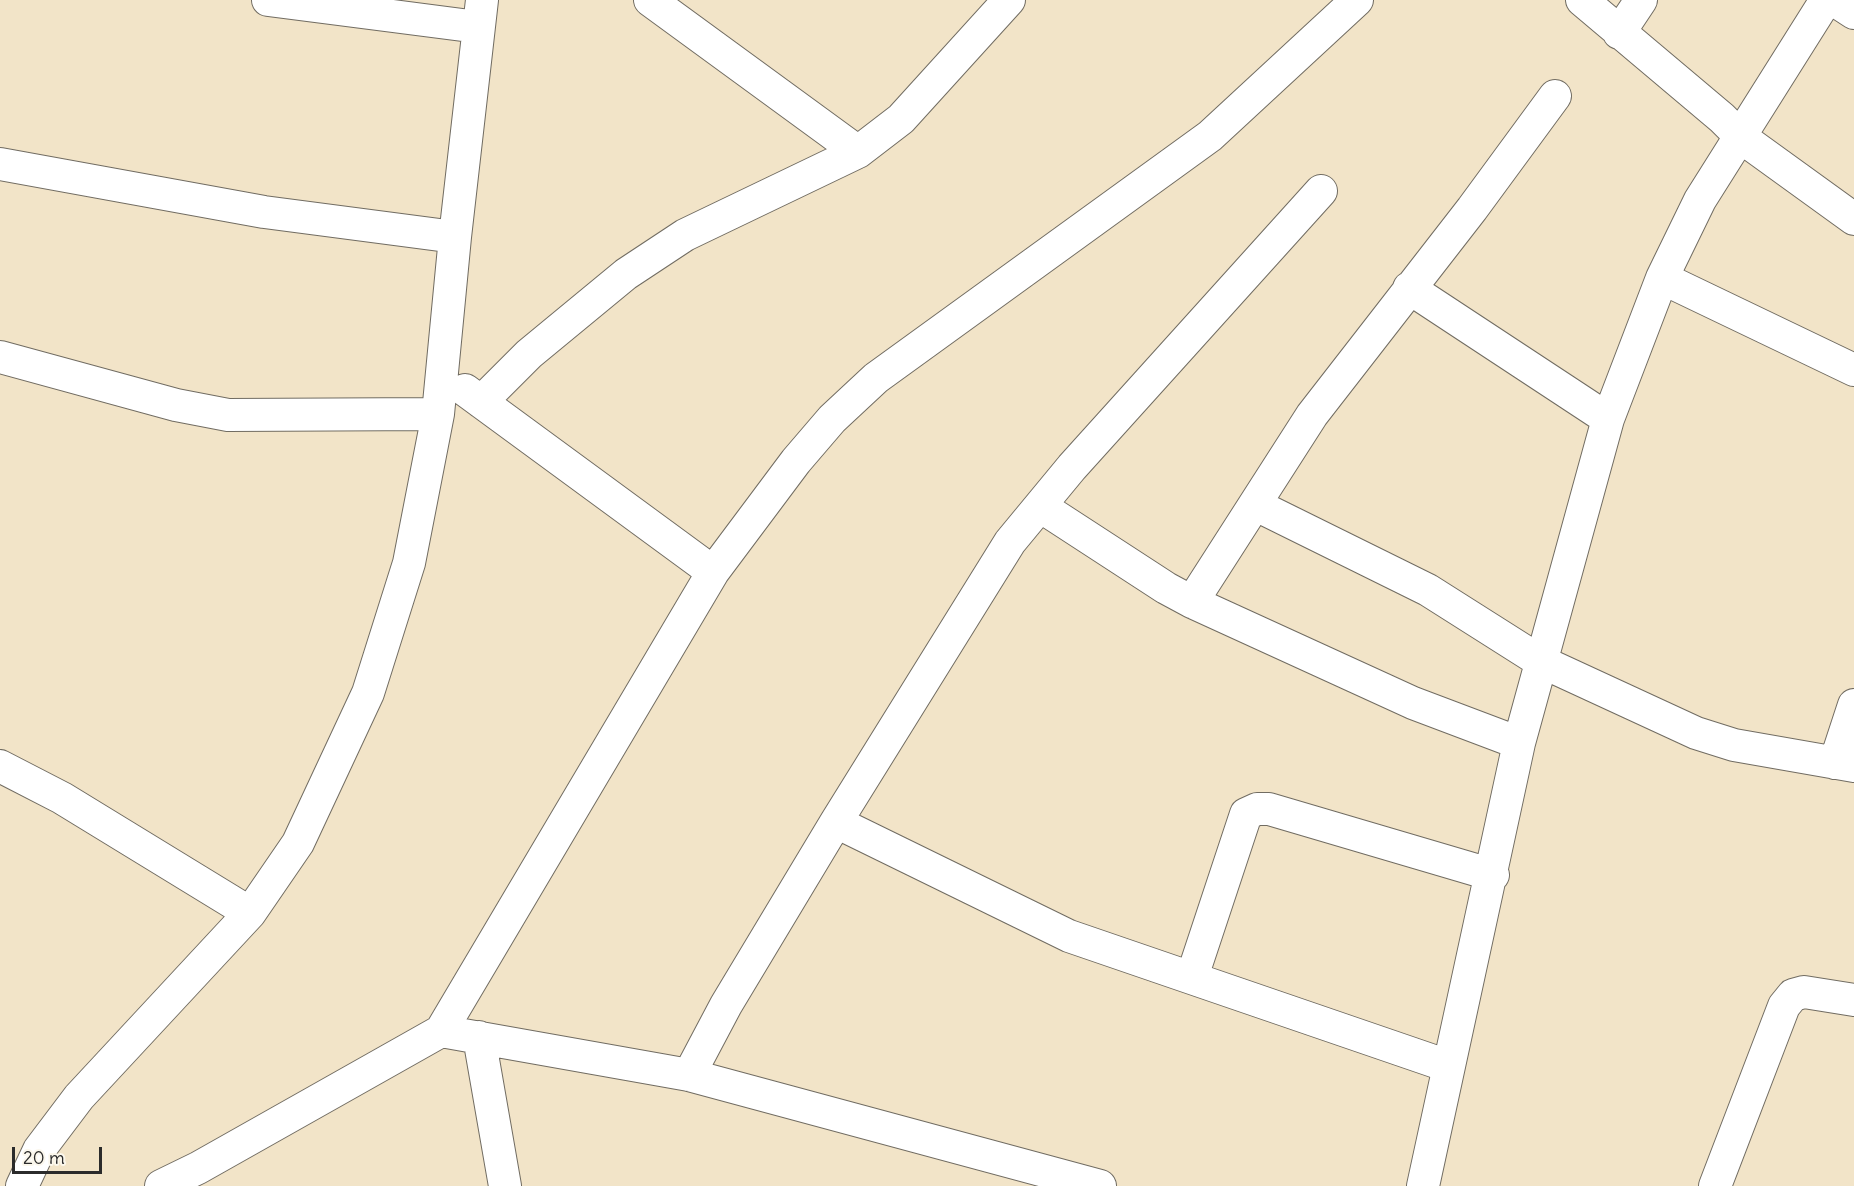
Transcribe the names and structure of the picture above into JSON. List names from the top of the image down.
{
  "scale_bar": "20 m"
}
